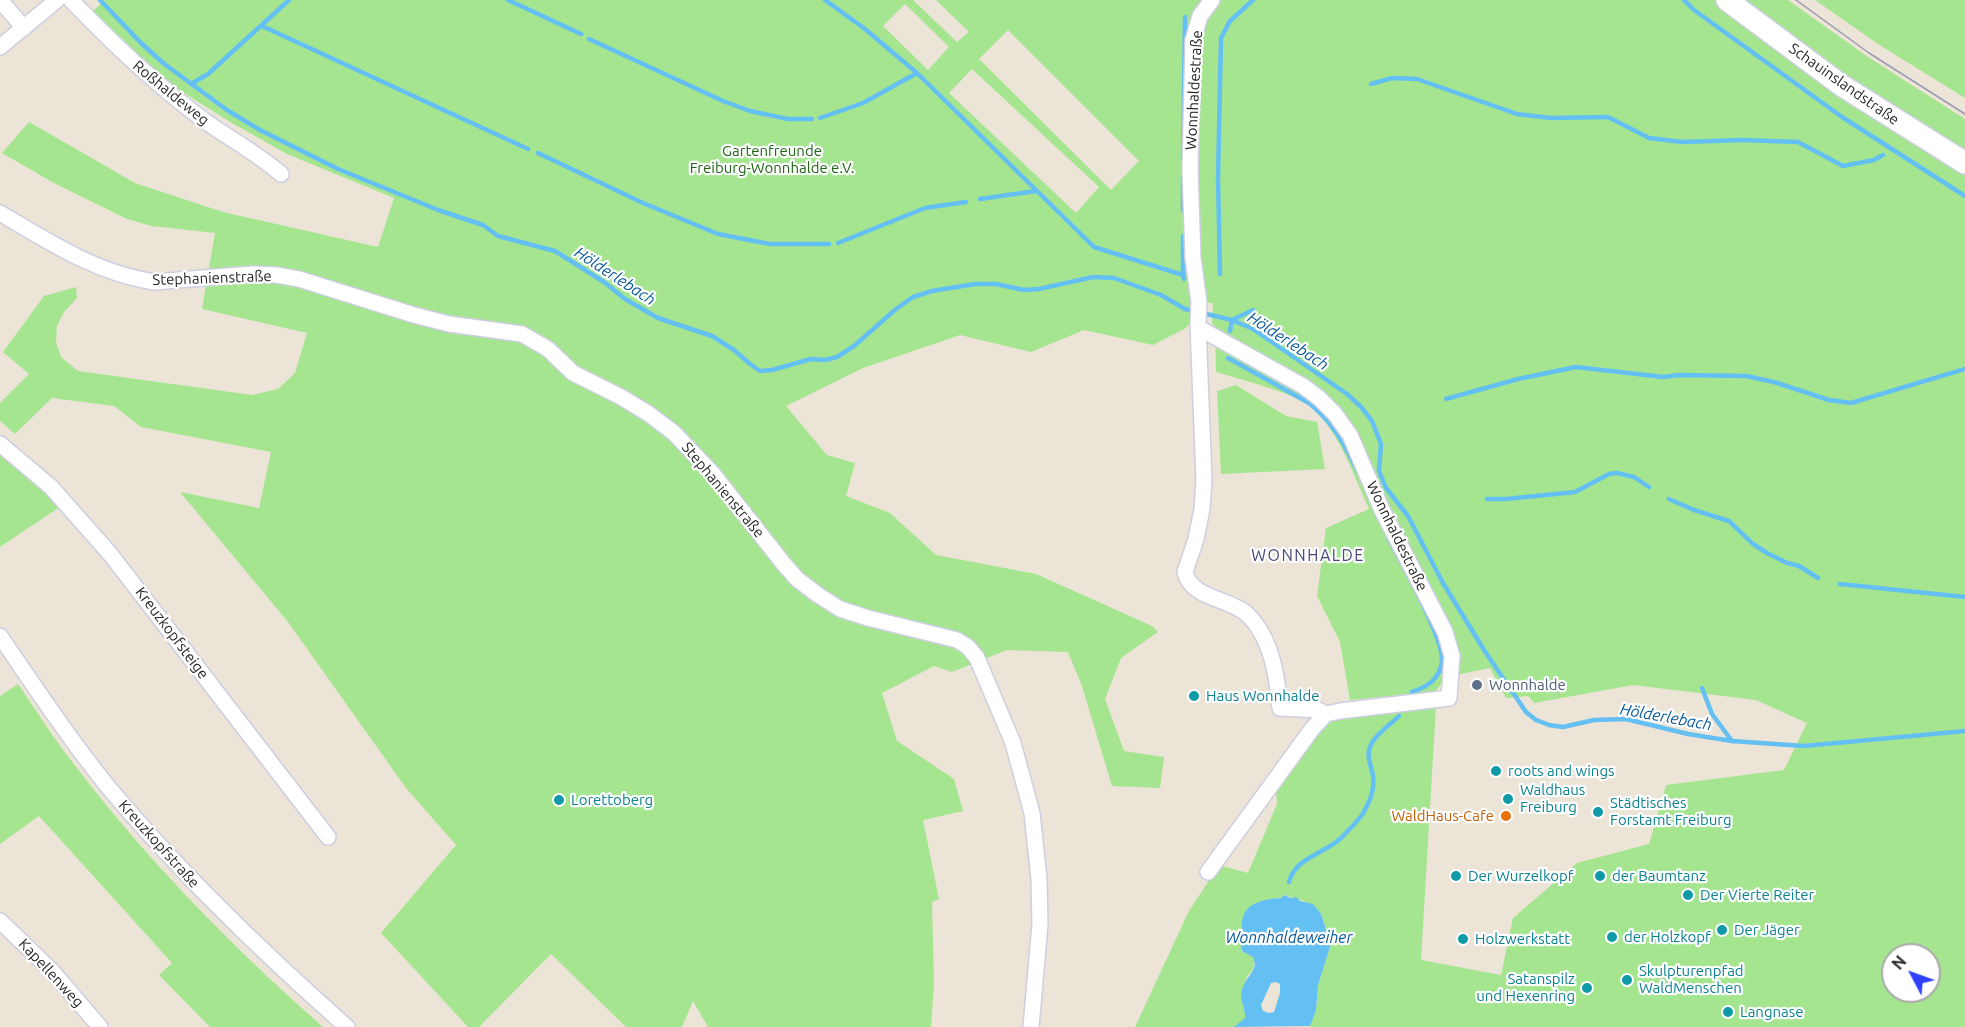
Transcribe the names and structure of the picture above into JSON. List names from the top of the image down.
{
  "streets": {
    "main road": ["Schauinslandstraße"],
    "street": [
      "Wonnhaldestraße",
      "Roßhaldeweg",
      "Stephanienstraße",
      "Kreuzkopfsteige",
      "Kreuzkopfstraße",
      "Kapellenweg"
    ]
  },
  "districts": ["WONNHALDE"],
  "water": ["Hölderlebach", "Wonnhaldeweiher"],
  "parks": ["Gartenfreunde Freiburg-Wonnhalde e.V."],
  "places": [
    "Wonnhalde",
    "Haus Wonnhalde",
    "roots and wings",
    "Waldhaus Freiburg",
    "Lorettoberg",
    "Städtisches Forstamt Freiburg",
    "WaldHaus-Cafe",
    "Der Wurzelkopf",
    "der Baumtanz",
    "Der Vierte Reiter",
    "Der Jäger",
    "der Holzkopf",
    "Holzwerkstatt",
    "Skulpturenpfad WaldMenschen",
    "Satanspilz und Hexenring",
    "Langnase"
  ],
  "north": "top left"
}
